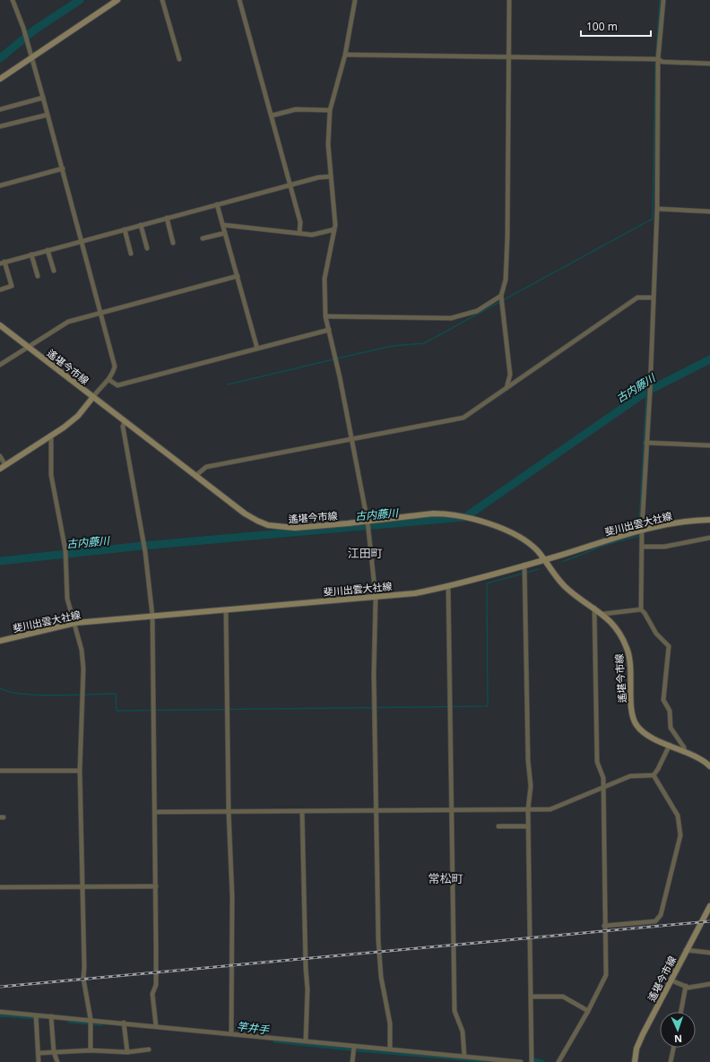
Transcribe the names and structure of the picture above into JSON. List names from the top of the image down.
{
  "streets": {
    "main road": ["遙堪今市線", "斐川出雲大社線"]
  },
  "crossings": [
    ["遙堪今市線", "斐川出雲大社線"]
  ],
  "districts": ["江田町", "常松町"],
  "water": ["古内藤川", "竿井手"],
  "scale_bar": "100 m",
  "north": "bottom"
}
